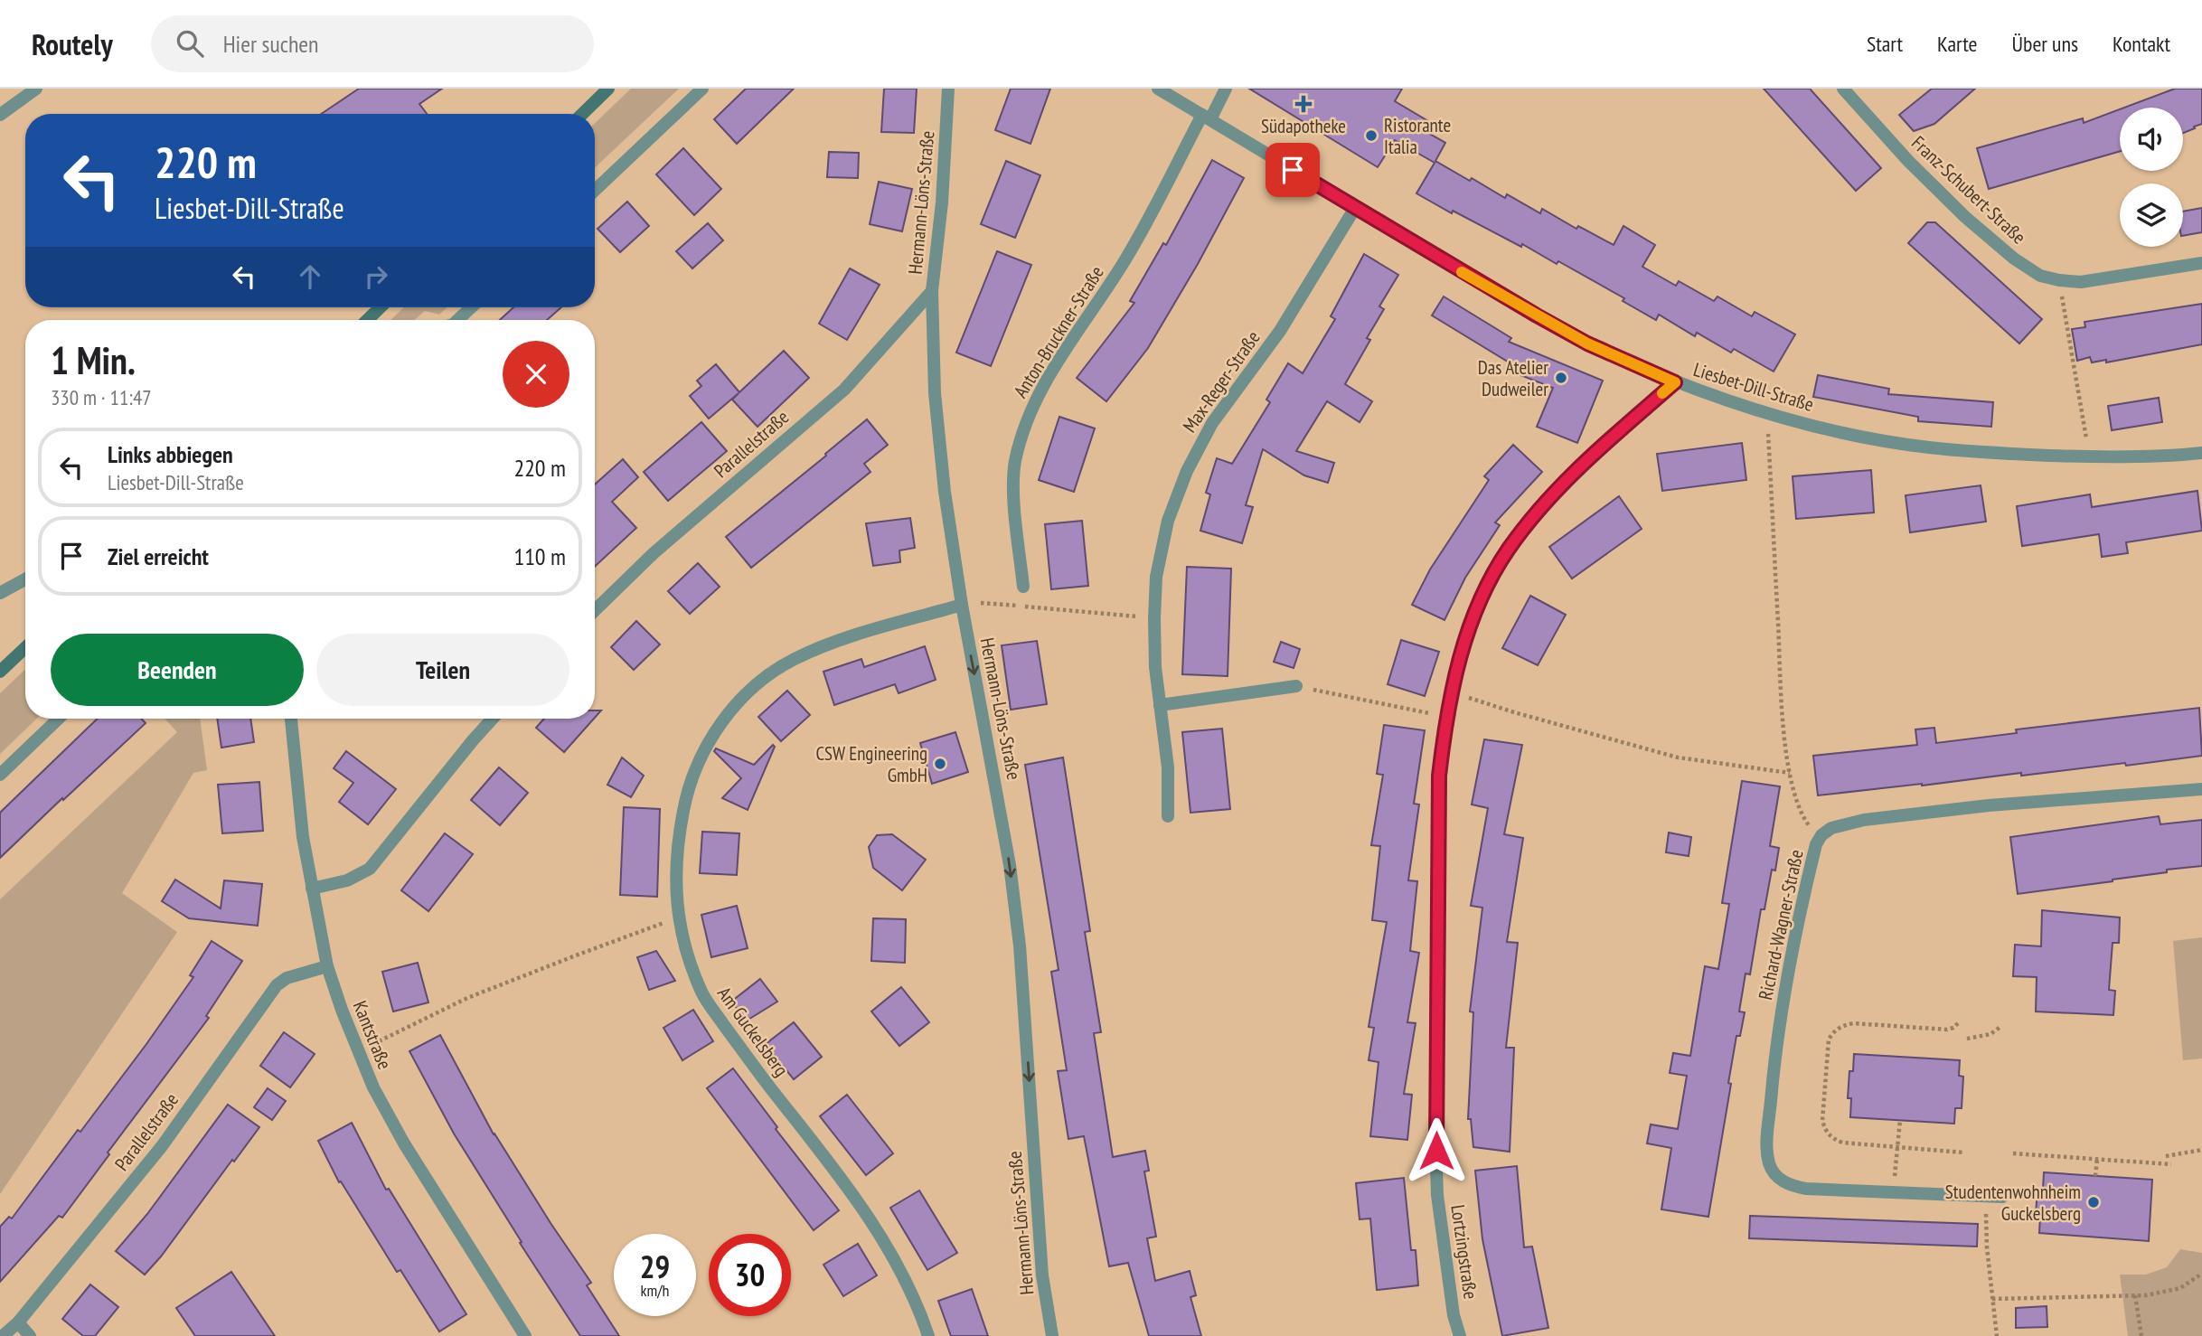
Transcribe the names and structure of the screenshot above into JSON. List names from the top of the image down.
{
  "streets": {
    "street": [
      "Franz-Schubert-Straße",
      "Hermann-Löns-Straße",
      "Anton-Bruckner-Straße",
      "Max-Reger-Straße",
      "Liesbet-Dill-Straße",
      "Parallelstraße",
      "Richard-Wagner-Straße",
      "Am Guckelsberg",
      "Kantstraße",
      "Lortzingstraße"
    ]
  },
  "crossings": [
    ["Hermann-Löns-Straße", "Parallelstraße"],
    ["Hermann-Löns-Straße", "Am Guckelsberg"],
    ["Anton-Bruckner-Straße", "Liesbet-Dill-Straße"],
    ["Max-Reger-Straße", "Liesbet-Dill-Straße"],
    ["Liesbet-Dill-Straße", "Lortzingstraße"],
    ["Parallelstraße", "Kantstraße"]
  ],
  "one_way": ["Hermann-Löns-Straße"],
  "places": {
    "health": ["Südapotheke"],
    "other": [
      "Ristorante Italia",
      "Das Atelier Dudweiler",
      "CSW Engineering GmbH",
      "Studentenwohnheim Guckelsberg"
    ]
  },
  "page": {
    "header": "Routely",
    "search": "Hier suchen",
    "nav": [
      "Start",
      "Karte",
      "Über uns",
      "Kontakt"
    ],
    "turn": ["220 m", "Liesbet-Dill-Straße"],
    "heading": ["1 Min.", "330 m · 11:47"],
    "list": [
      {
        "name": "Links abbiegen",
        "note": "Liesbet-Dill-Straße",
        "value": "220 m"
      },
      {
        "name": "Ziel erreicht",
        "value": "110 m"
      }
    ],
    "buttons": ["Beenden", "Teilen"],
    "speed": "29 km/h",
    "limit": "30"
  }
}
